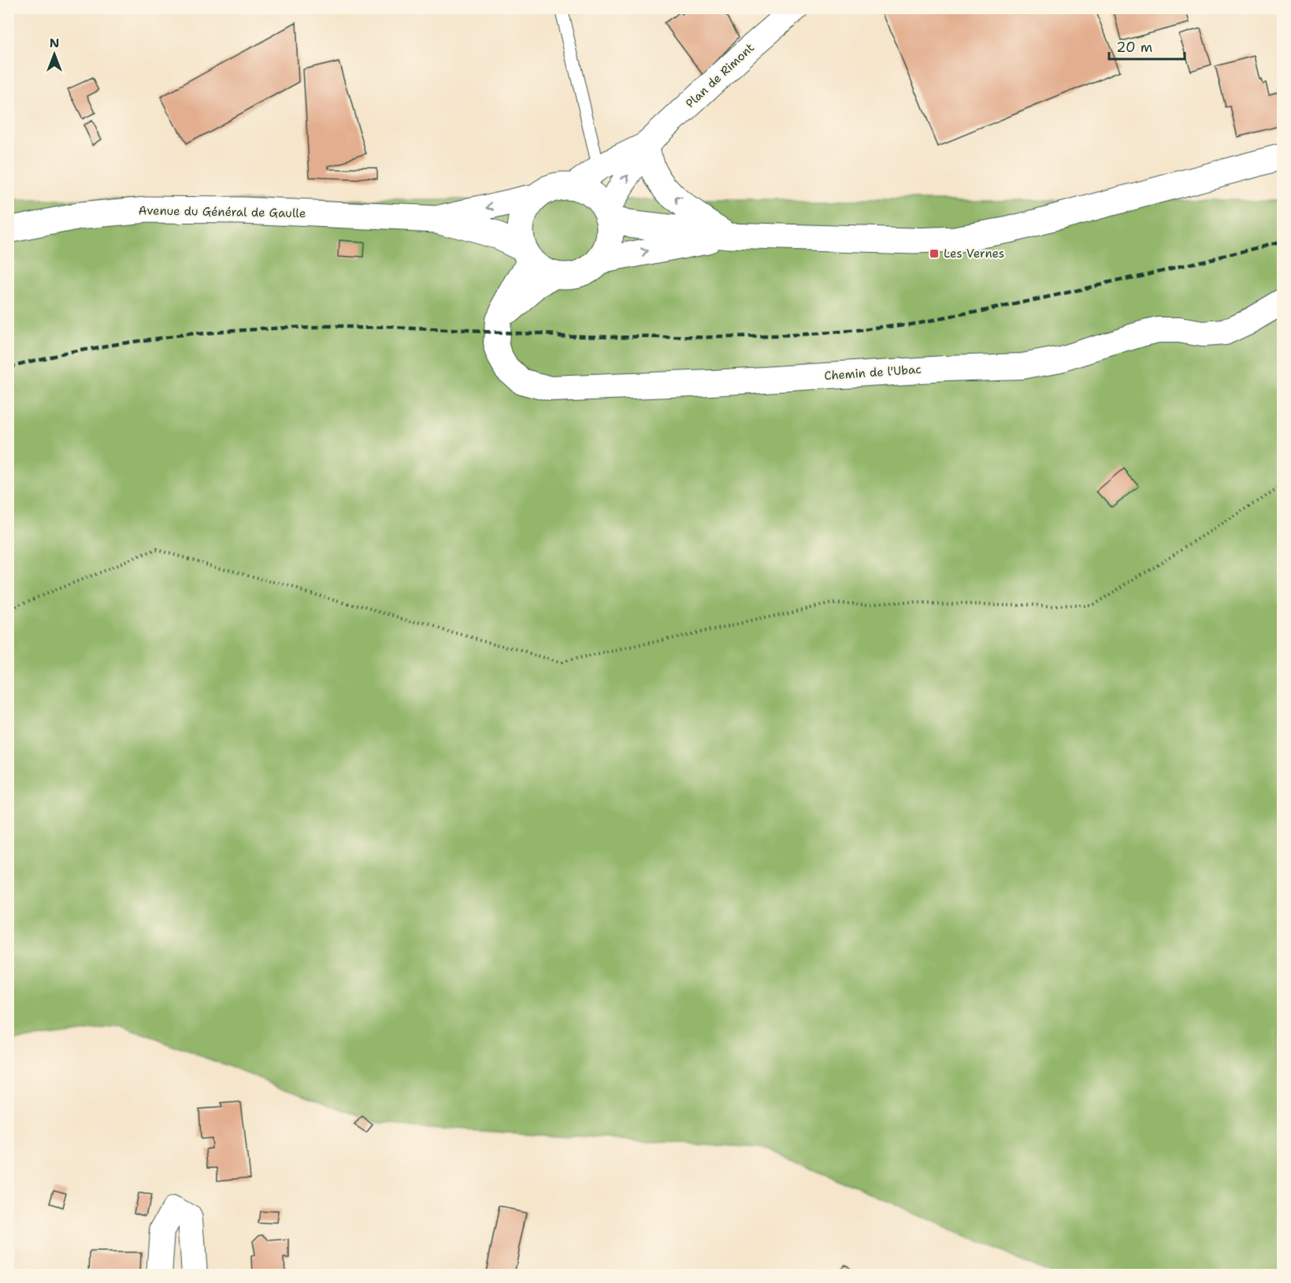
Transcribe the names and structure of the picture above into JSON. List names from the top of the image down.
{
  "streets": {
    "street": ["Plan de Rimont", "Avenue du Général de Gaulle", "Chemin de l'Ubac"]
  },
  "crossings": [
    ["Plan de Rimont", "Avenue du Général de Gaulle"],
    ["Plan de Rimont", "Chemin de l'Ubac"],
    ["Avenue du Général de Gaulle", "Chemin de l'Ubac"]
  ],
  "places": {
    "transit": ["Les Vernes"]
  },
  "scale_bar": "20 m",
  "north": "top"
}
